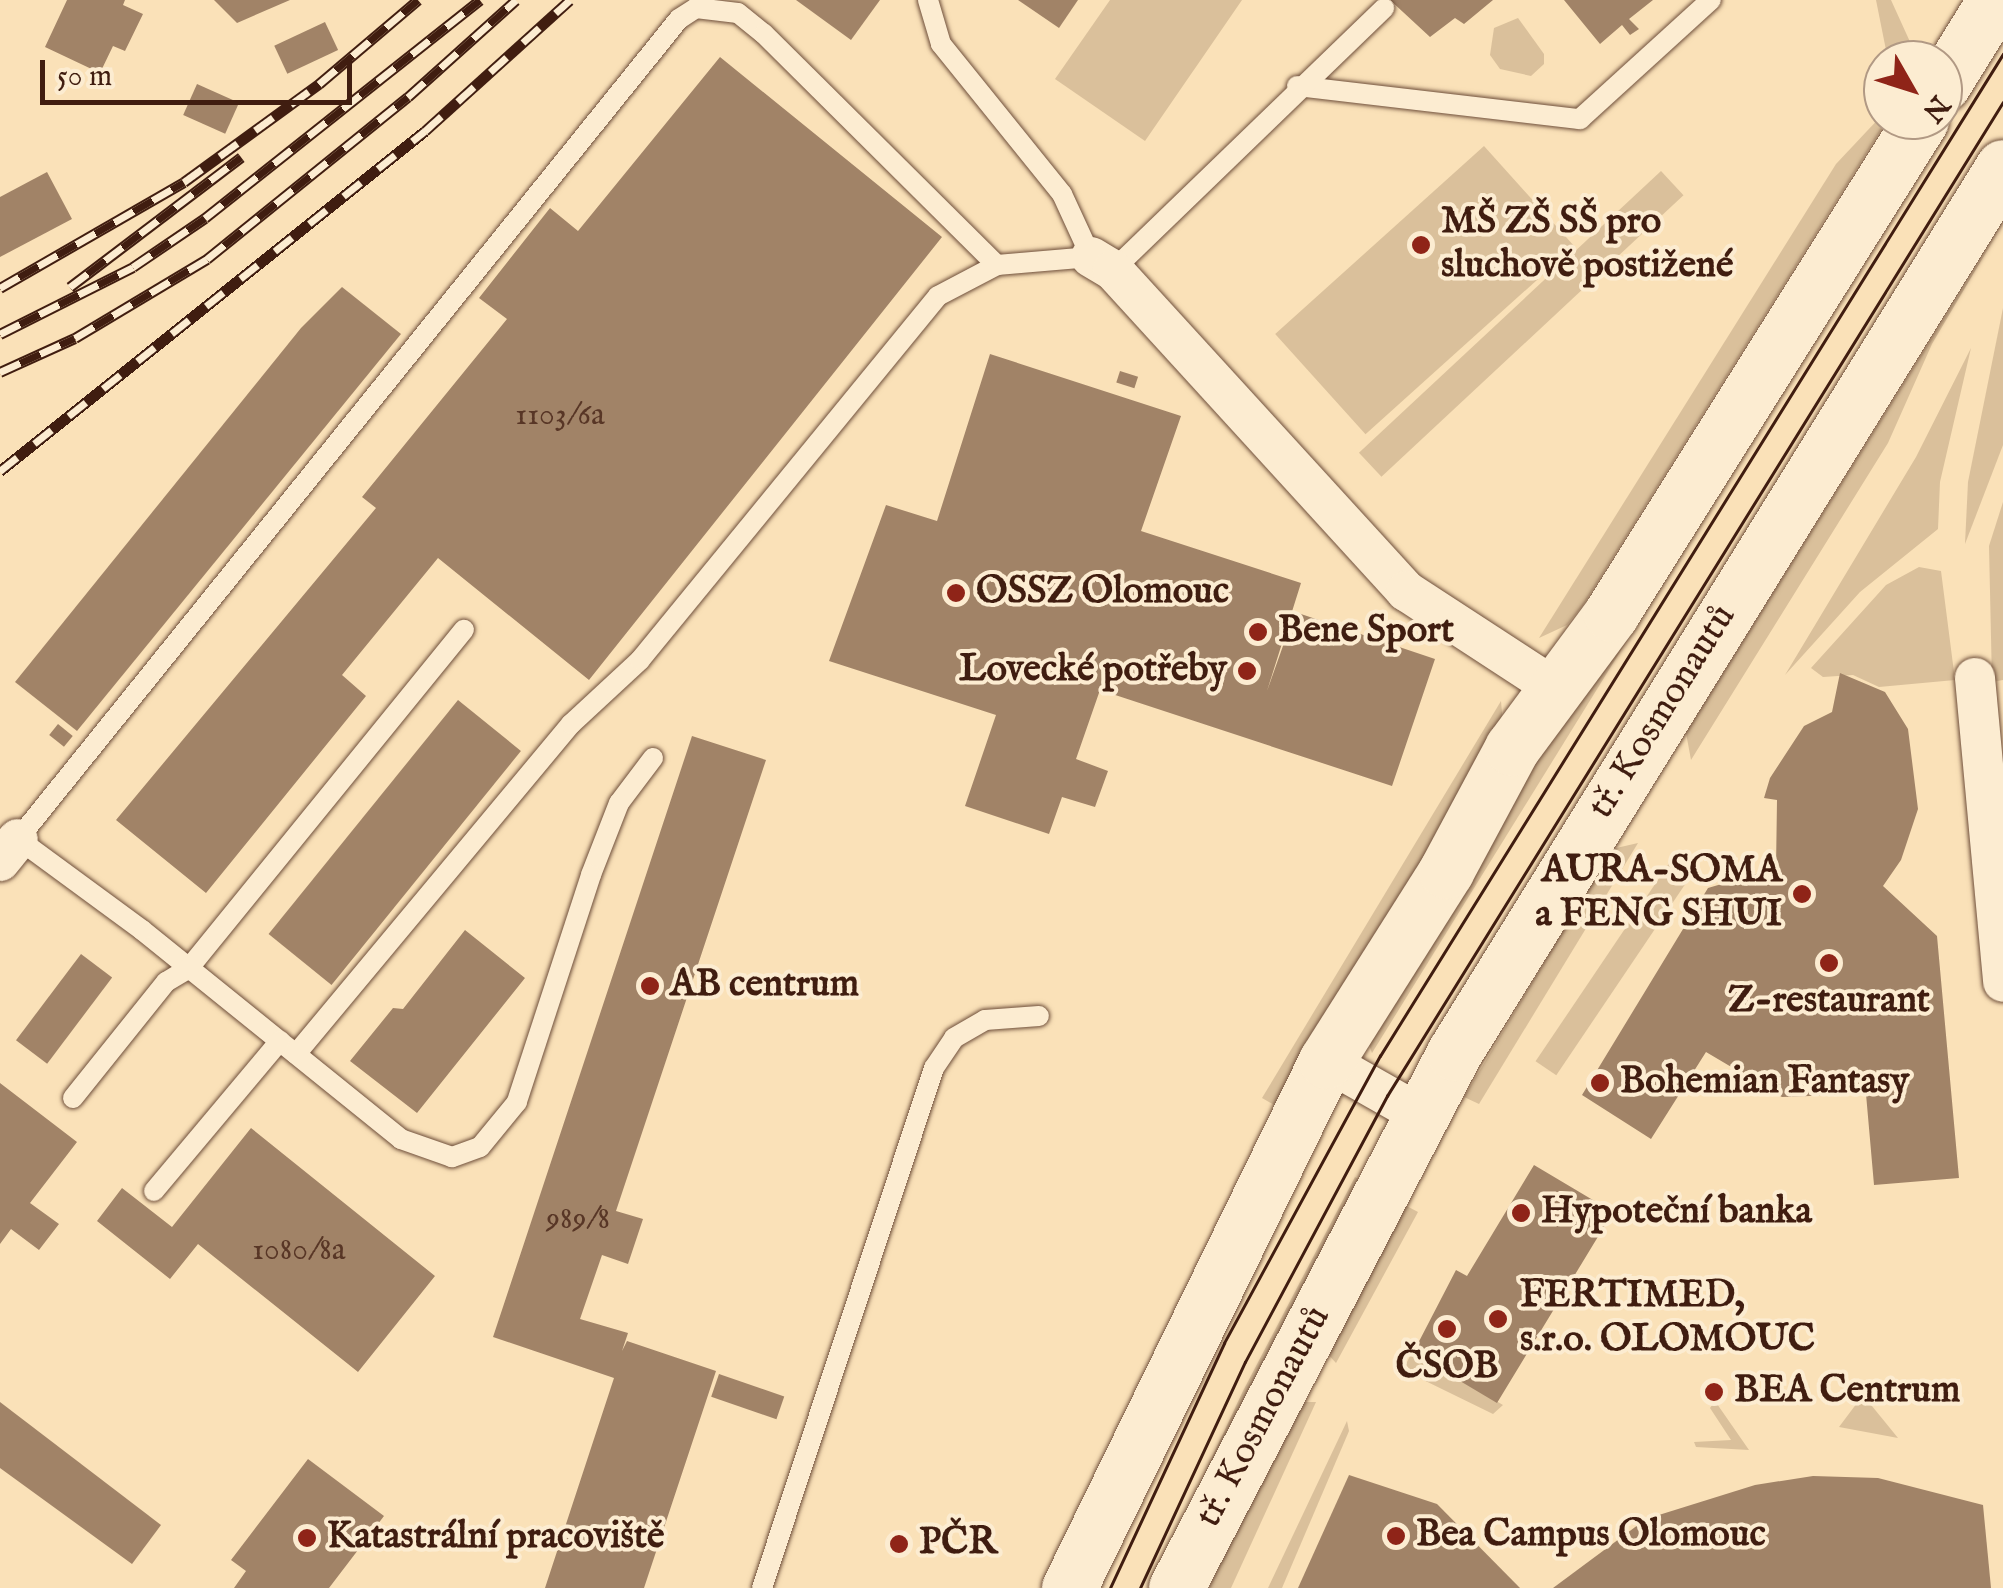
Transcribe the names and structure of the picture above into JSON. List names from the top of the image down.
{
  "streets": {
    "street": ["tř. Kosmonautů"]
  },
  "places": [
    "MŠ ZŠ SŠ pro sluchově postižené",
    "OSSZ Olomouc",
    "Bene Sport",
    "Lovecké potřeby",
    "AURA-SOMA a FENG SHUI",
    "Z-restaurant",
    "AB centrum",
    "Bohemian Fantasy",
    "Hypoteční banka",
    "FERTIMED, s.r.o. OLOMOUC",
    "ČSOB",
    "BEA Centrum",
    "Bea Campus Olomouc",
    "Katastrální pracoviště",
    "PČR"
  ],
  "house_numbers": ["1103/6a", "989/8", "1080/8a"],
  "scale_bar": "50 m",
  "north": "bottom right"
}
